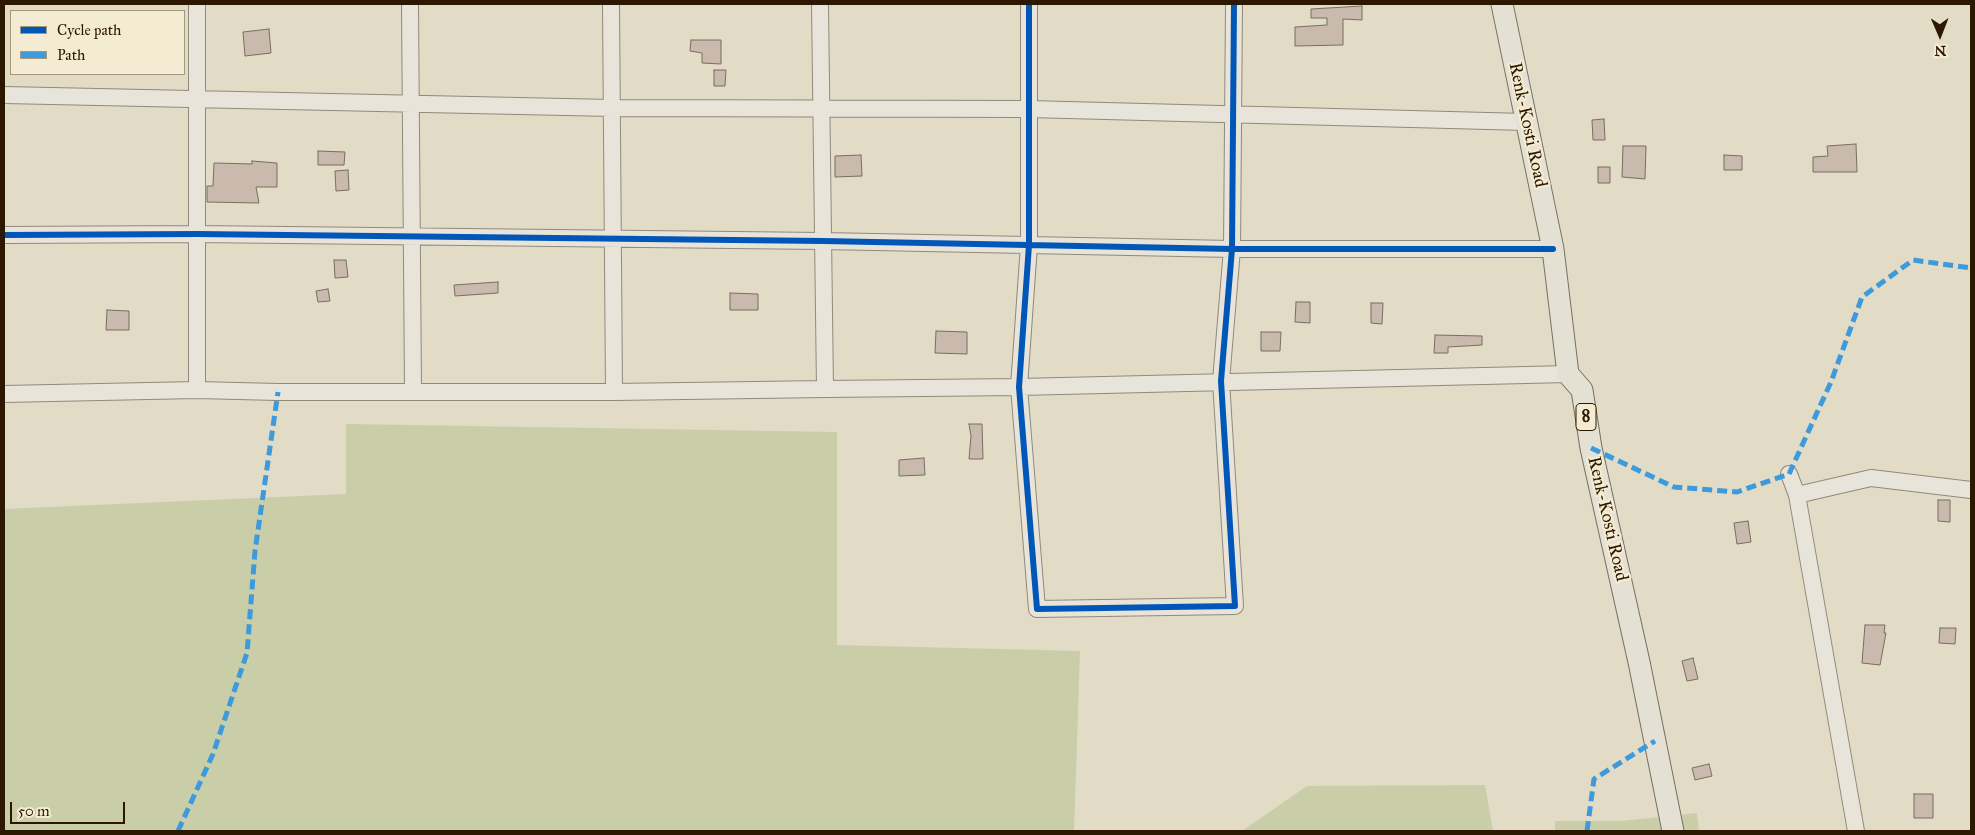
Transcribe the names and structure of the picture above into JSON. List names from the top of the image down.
{
  "streets": {
    "main road": ["Renk-Kosti Road", "8"]
  },
  "legend": ["Cycle path", "Path"],
  "scale_bar": "50 m",
  "north": "bottom"
}
